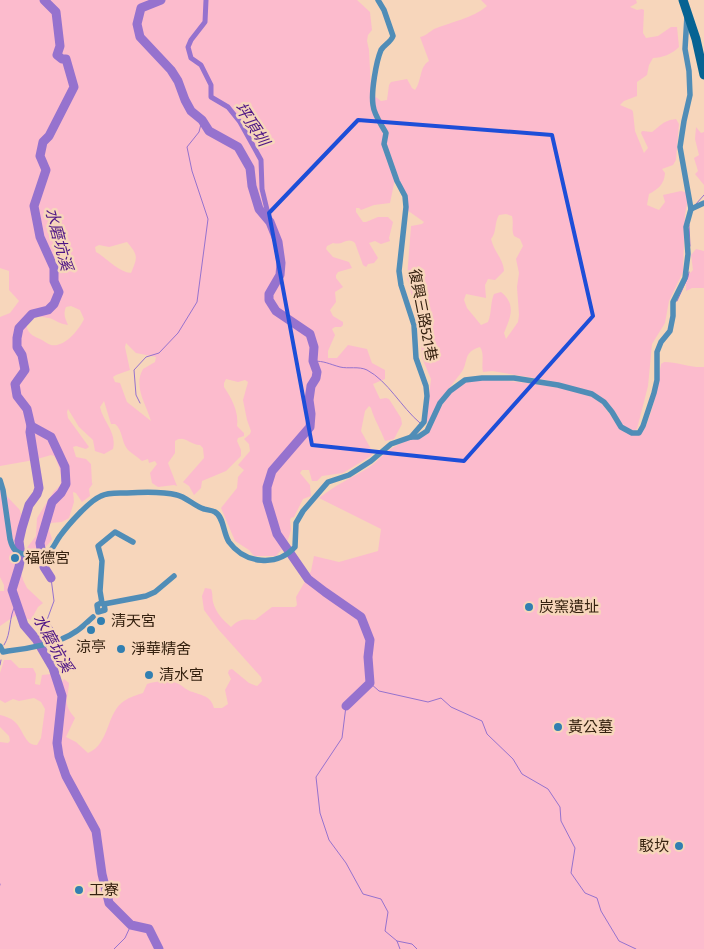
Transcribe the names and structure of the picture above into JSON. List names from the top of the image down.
{
  "streets": {
    "street": ["復興三路521巷"]
  },
  "water": ["坪頂圳", "水磨坑溪"],
  "places": [
    "福德宮",
    "炭窯遺址",
    "清天宮",
    "涼亭",
    "淨華精舍",
    "清水宮",
    "黃公墓",
    "駁坎",
    "工寮"
  ]
}
